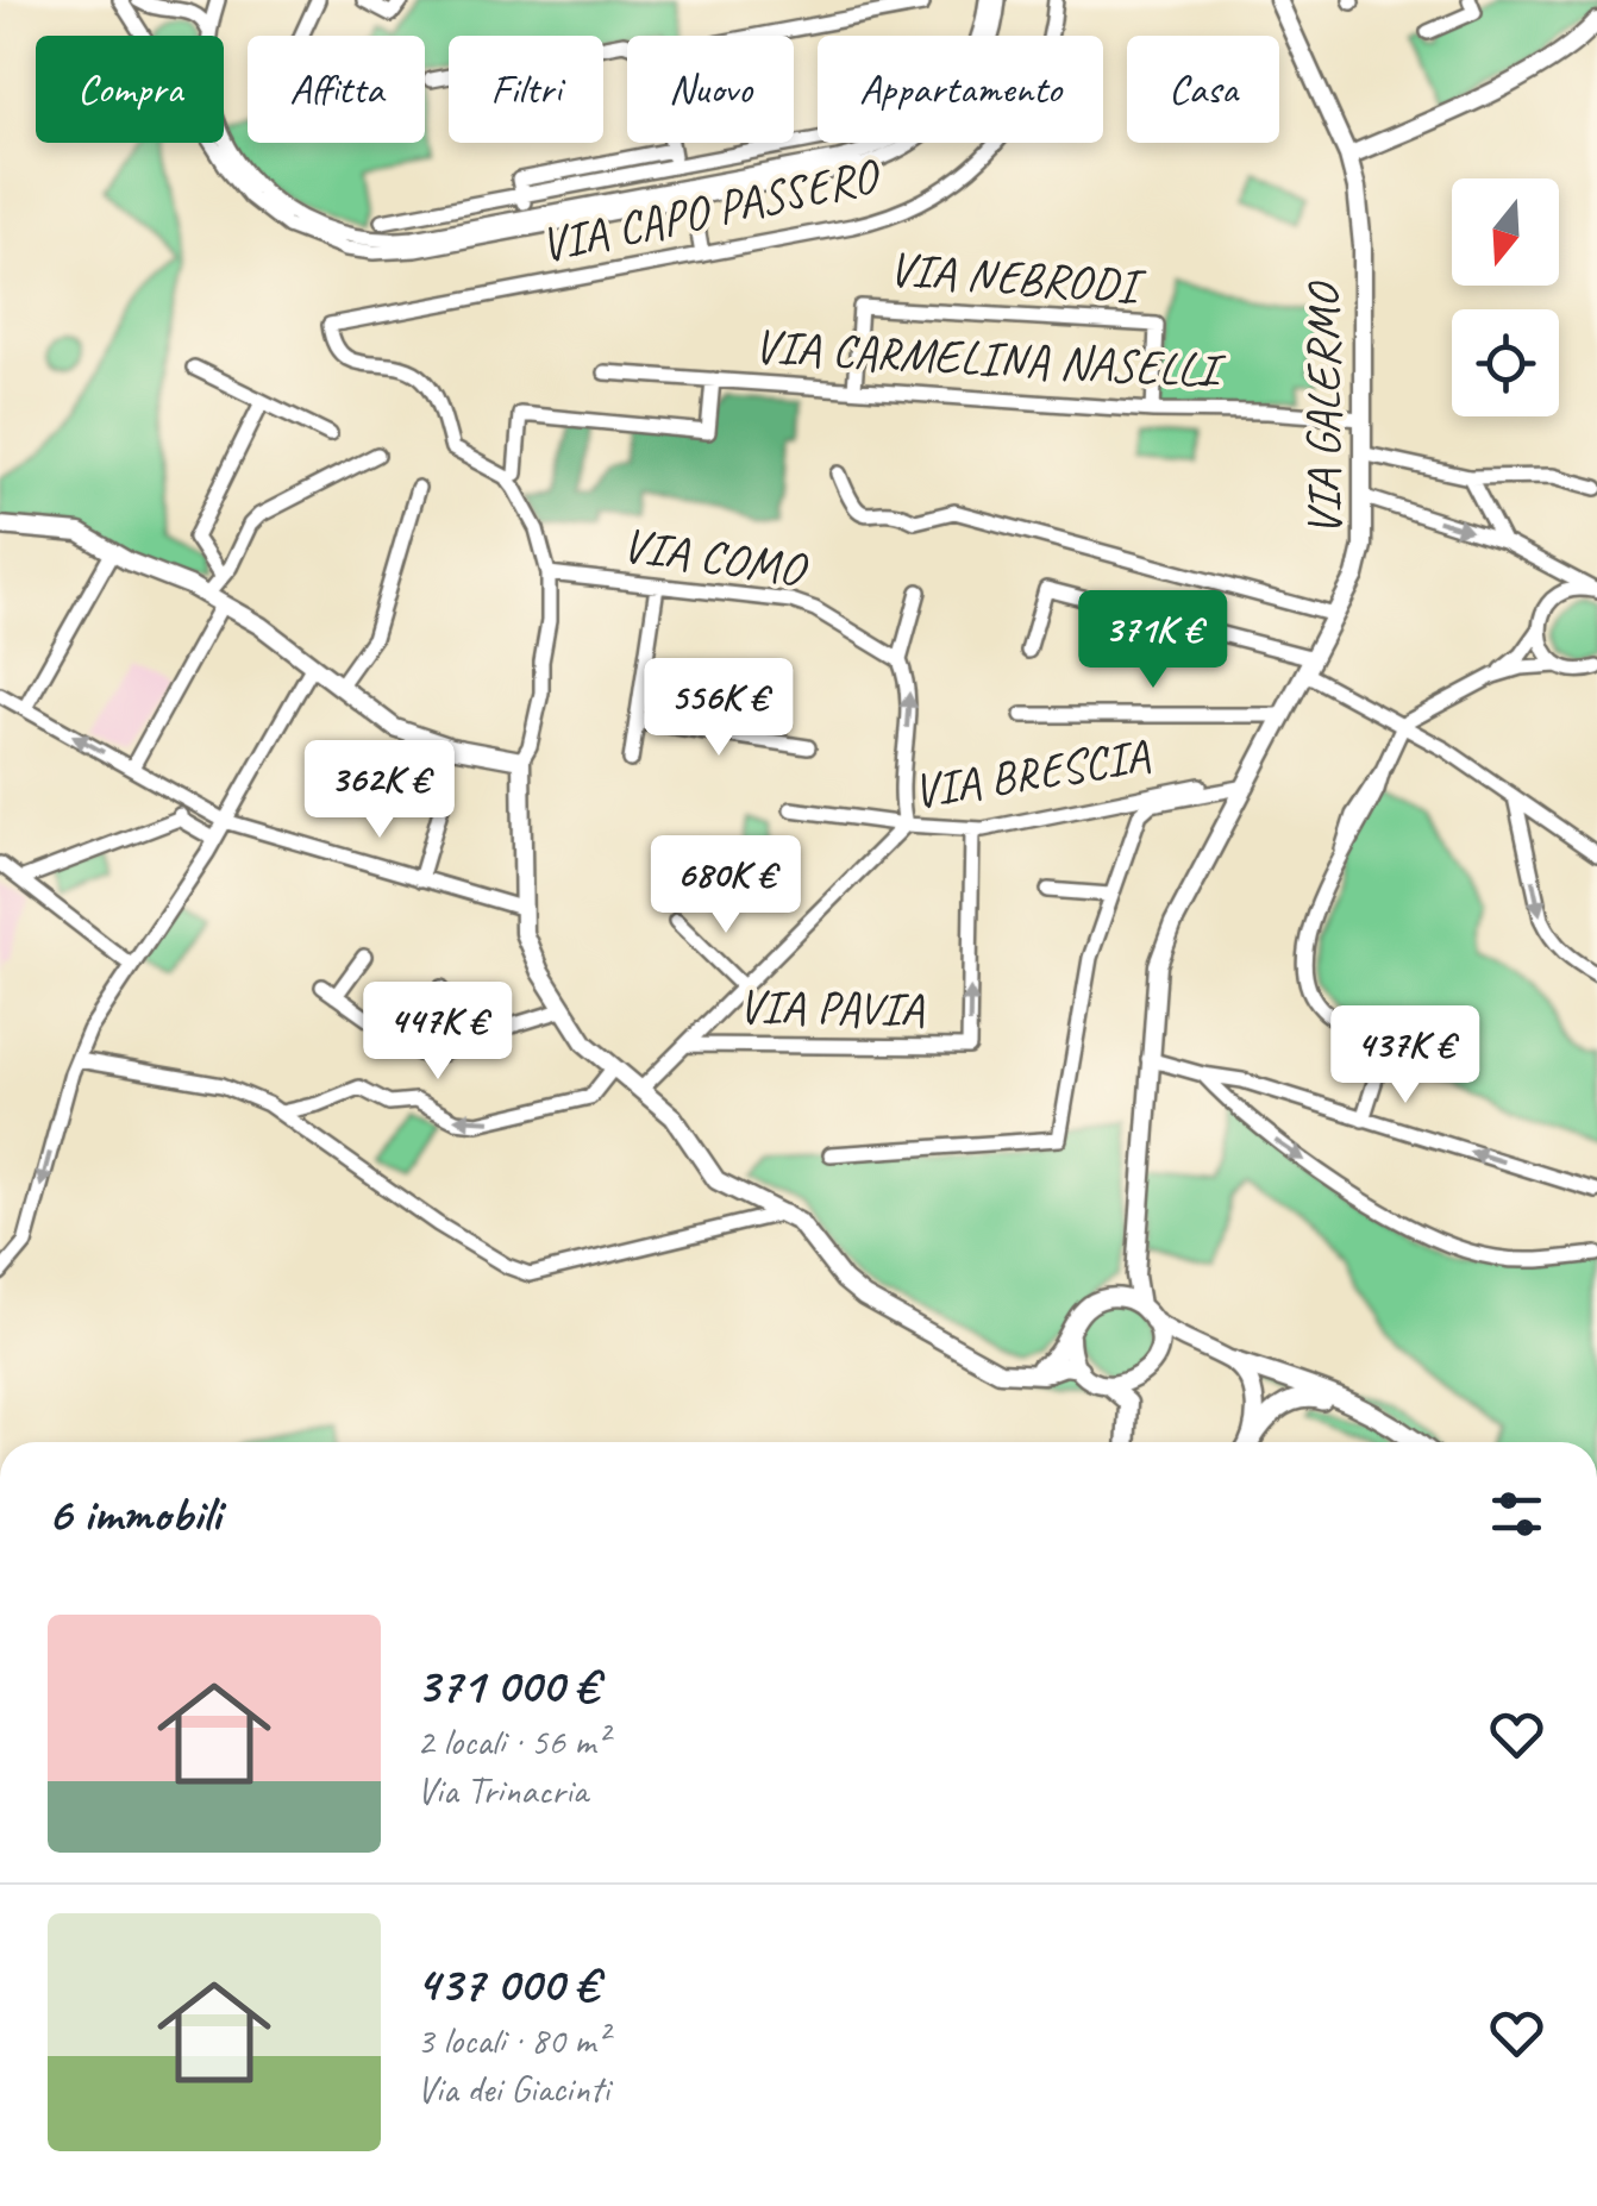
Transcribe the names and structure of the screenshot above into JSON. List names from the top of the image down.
{
  "streets": {
    "main road": ["VIA GALERMO"],
    "street": [
      "VIA CAPO PASSERO",
      "VIA NEBRODI",
      "VIA CARMELINA NASELLI",
      "VIA COMO",
      "VIA BRESCIA",
      "VIA PAVIA"
    ]
  },
  "crossings": [
    ["VIA CAPO PASSERO", "VIA COMO"],
    ["VIA NEBRODI", "VIA CARMELINA NASELLI"],
    ["VIA CARMELINA NASELLI", "VIA GALERMO"],
    ["VIA GALERMO", "VIA BRESCIA"],
    ["VIA BRESCIA", "VIA PAVIA"]
  ],
  "north": "bottom",
  "page": {
    "chip": [
      "Compra",
      "Affitta",
      "Filtri",
      "Nuovo",
      "Appartamento",
      "Casa"
    ],
    "price": [
      "371K €",
      "556K €",
      "362K €",
      "680K €",
      "447K €",
      "437K €"
    ],
    "heading": "6 immobili",
    "list": [
      {
        "name": "371 000 €",
        "note": "2 locali · 56 m² · Via Trinacria"
      },
      {
        "name": "437 000 €",
        "note": "3 locali · 80 m² · Via dei Giacinti"
      }
    ]
  }
}
